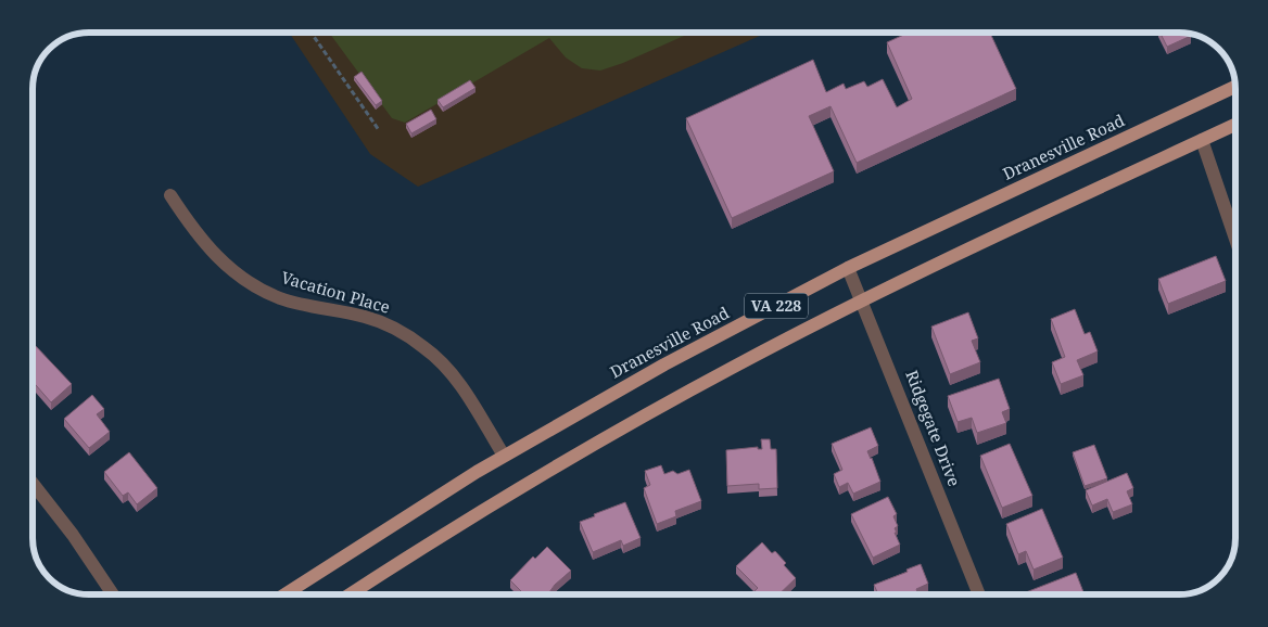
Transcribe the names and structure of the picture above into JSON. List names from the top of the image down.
{
  "streets": {
    "main road": ["Dranesville Road", "VA 228"],
    "street": ["Vacation Place", "Ridgegate Drive"]
  },
  "crossings": [
    ["Dranesville Road", "Vacation Place"],
    ["Dranesville Road", "Ridgegate Drive"],
    ["VA 228", "Ridgegate Drive"]
  ]
}
